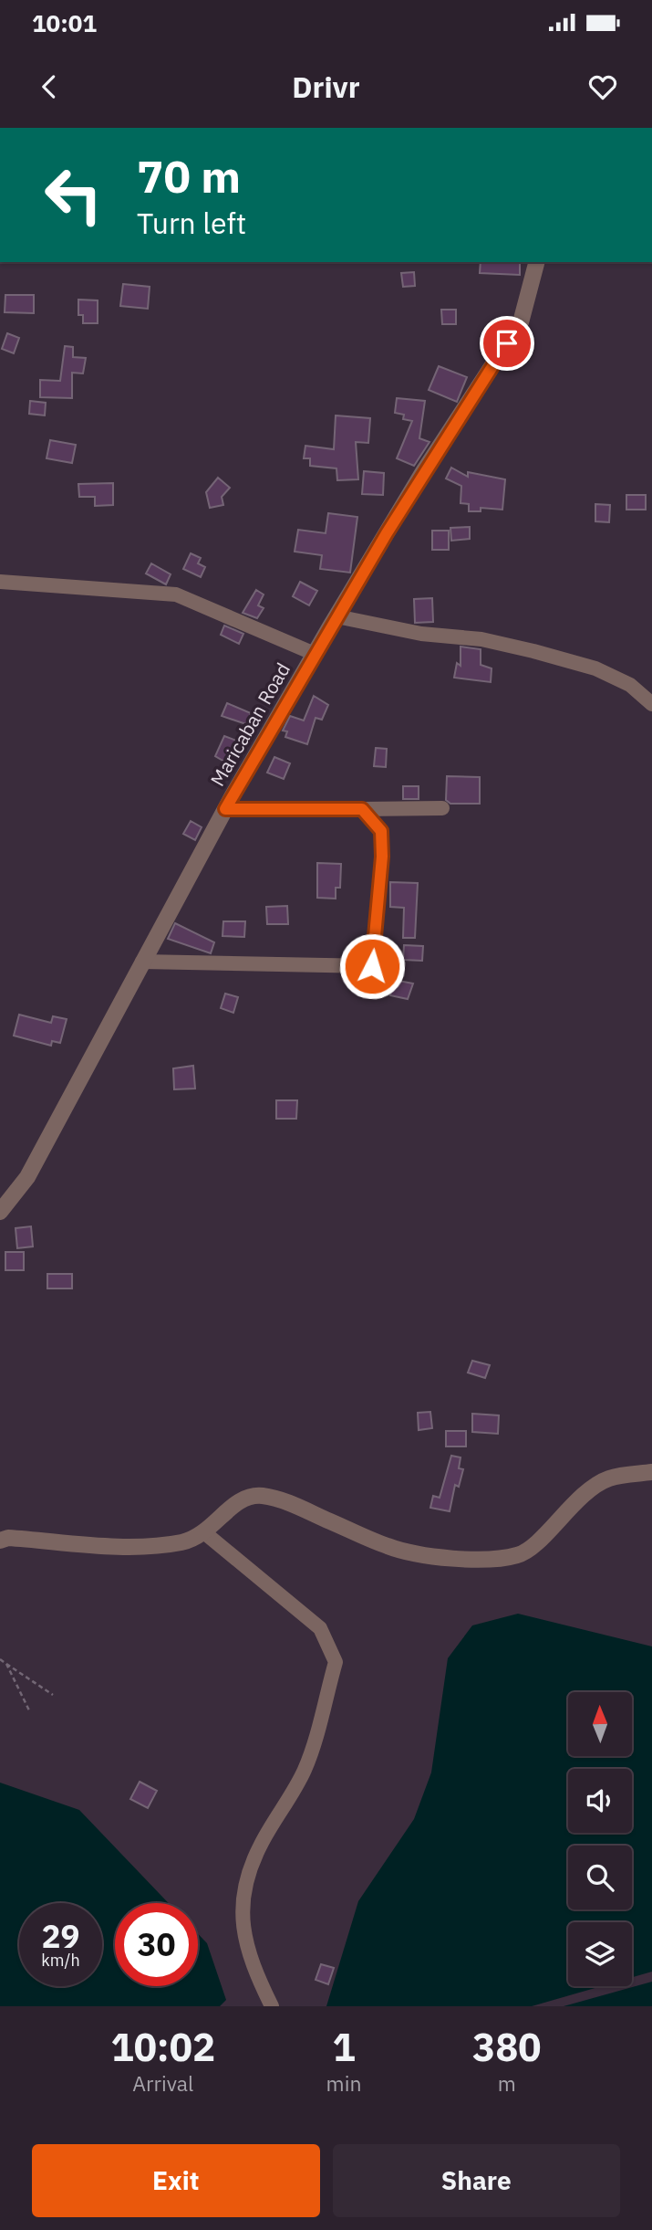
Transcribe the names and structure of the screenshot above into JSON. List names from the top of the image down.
{
  "streets": {
    "street": ["Maricaban Road"]
  },
  "north": "top",
  "page": {
    "status": "10:01",
    "header": "Drivr",
    "turn": ["70 m", "Turn left"],
    "speed": "29 km/h",
    "limit": "30",
    "eta": [
      "10:02",
      "Arrival",
      "1",
      "min",
      "380",
      "m"
    ],
    "buttons": ["Exit", "Share"]
  }
}
